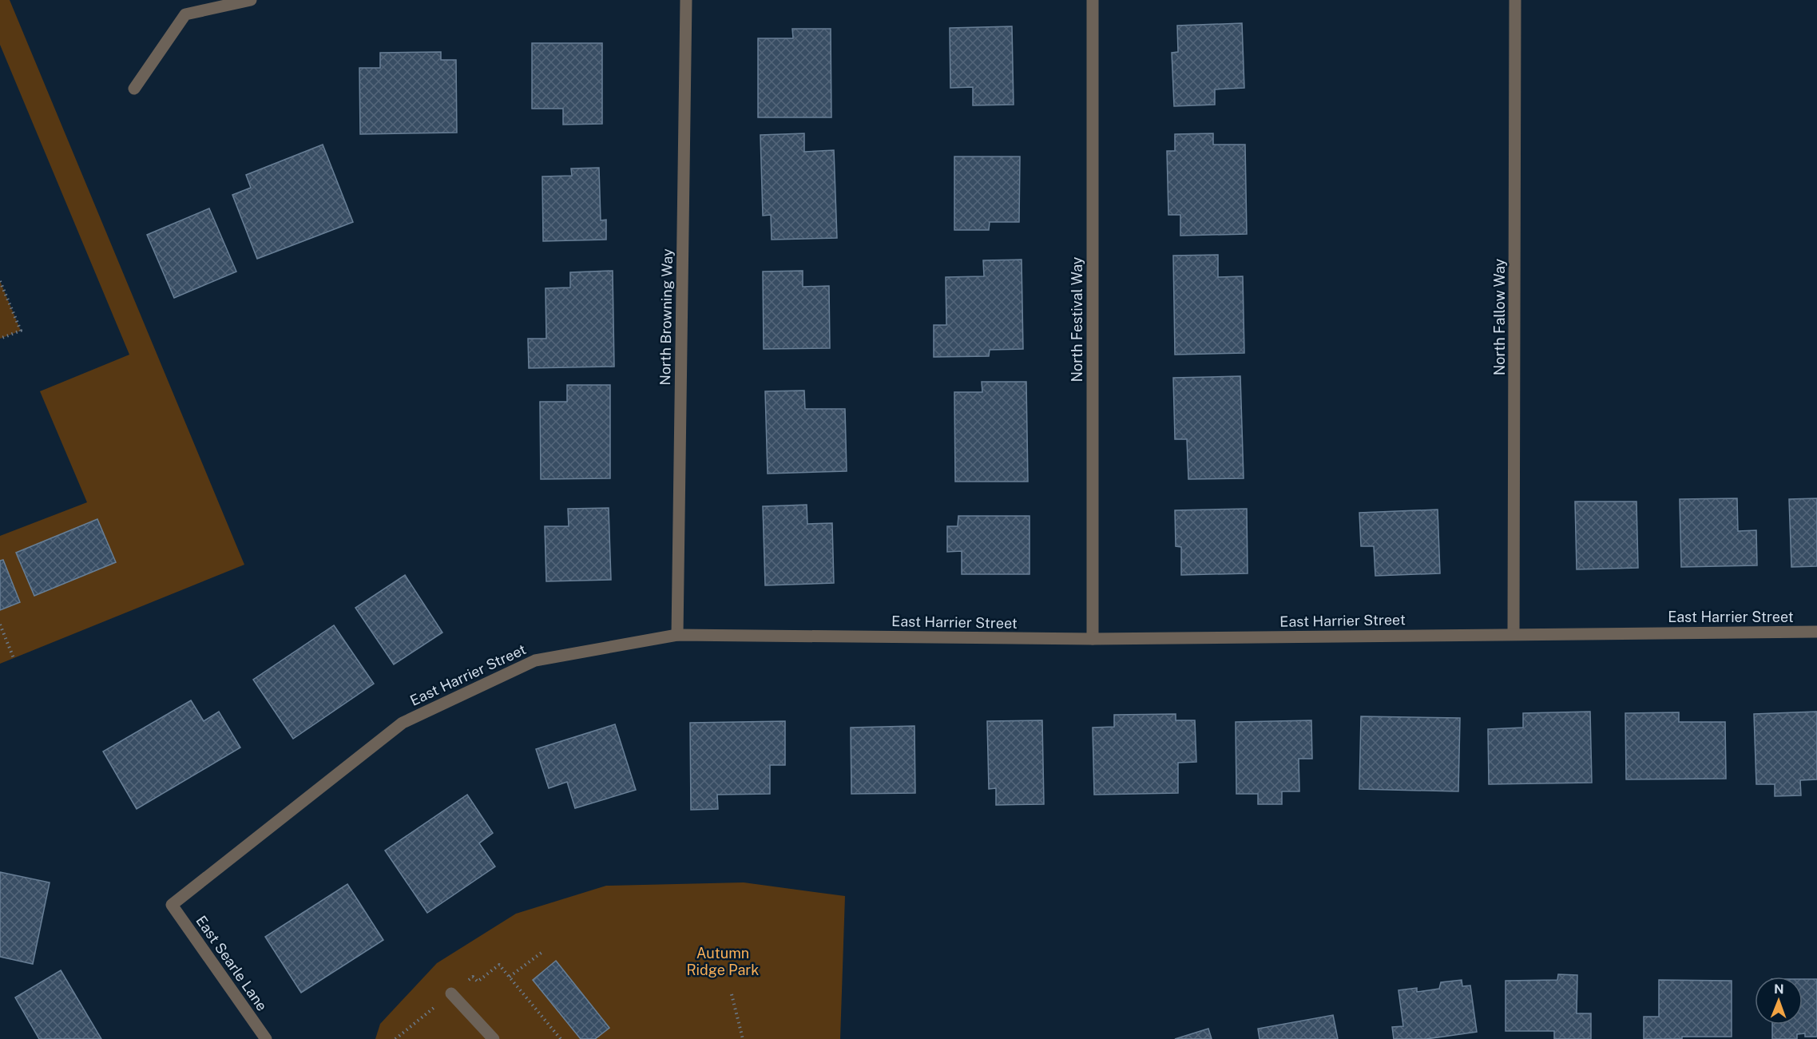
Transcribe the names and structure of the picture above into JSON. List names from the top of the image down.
{
  "streets": {
    "street": [
      "North Browning Way",
      "North Fallow Way",
      "North Festival Way",
      "East Harrier Street",
      "East Searle Lane"
    ]
  },
  "crossings": [
    ["North Browning Way", "East Harrier Street"],
    ["North Fallow Way", "East Harrier Street"],
    ["North Festival Way", "East Harrier Street"],
    ["East Harrier Street", "East Searle Lane"]
  ],
  "parks": ["Autumn Ridge Park"],
  "north": "top"
}
